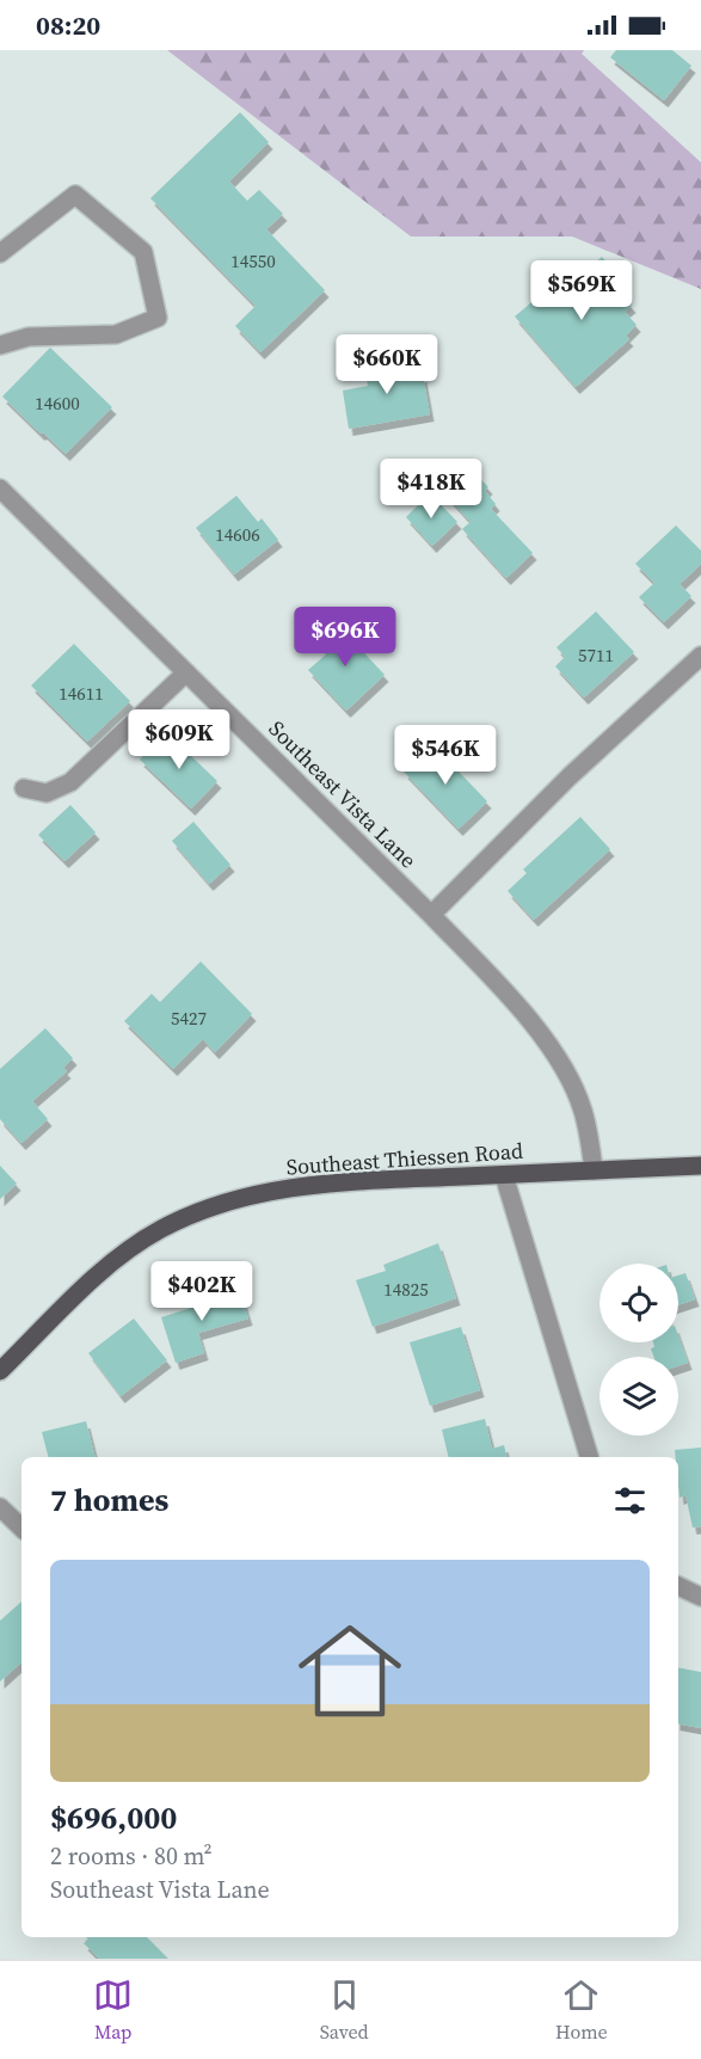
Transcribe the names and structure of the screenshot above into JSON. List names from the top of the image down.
{
  "streets": {
    "main road": ["Southeast Thiessen Road"],
    "street": ["Southeast Vista Lane"]
  },
  "crossings": [
    ["Southeast Vista Lane", "Southeast Thiessen Road"]
  ],
  "house_numbers": [
    "14550",
    "14600",
    "14606",
    "5711",
    "14611",
    "5427",
    "14825"
  ],
  "page": {
    "status": "08:20",
    "price": [
      "$569K",
      "$660K",
      "$418K",
      "$696K",
      "$609K",
      "$546K",
      "$402K"
    ],
    "heading": "7 homes",
    "list": [
      {
        "name": "$696,000",
        "note": "2 rooms · 80 m² · Southeast Vista Lane"
      }
    ],
    "tabs": ["Map", "Saved", "Home"]
  }
}
